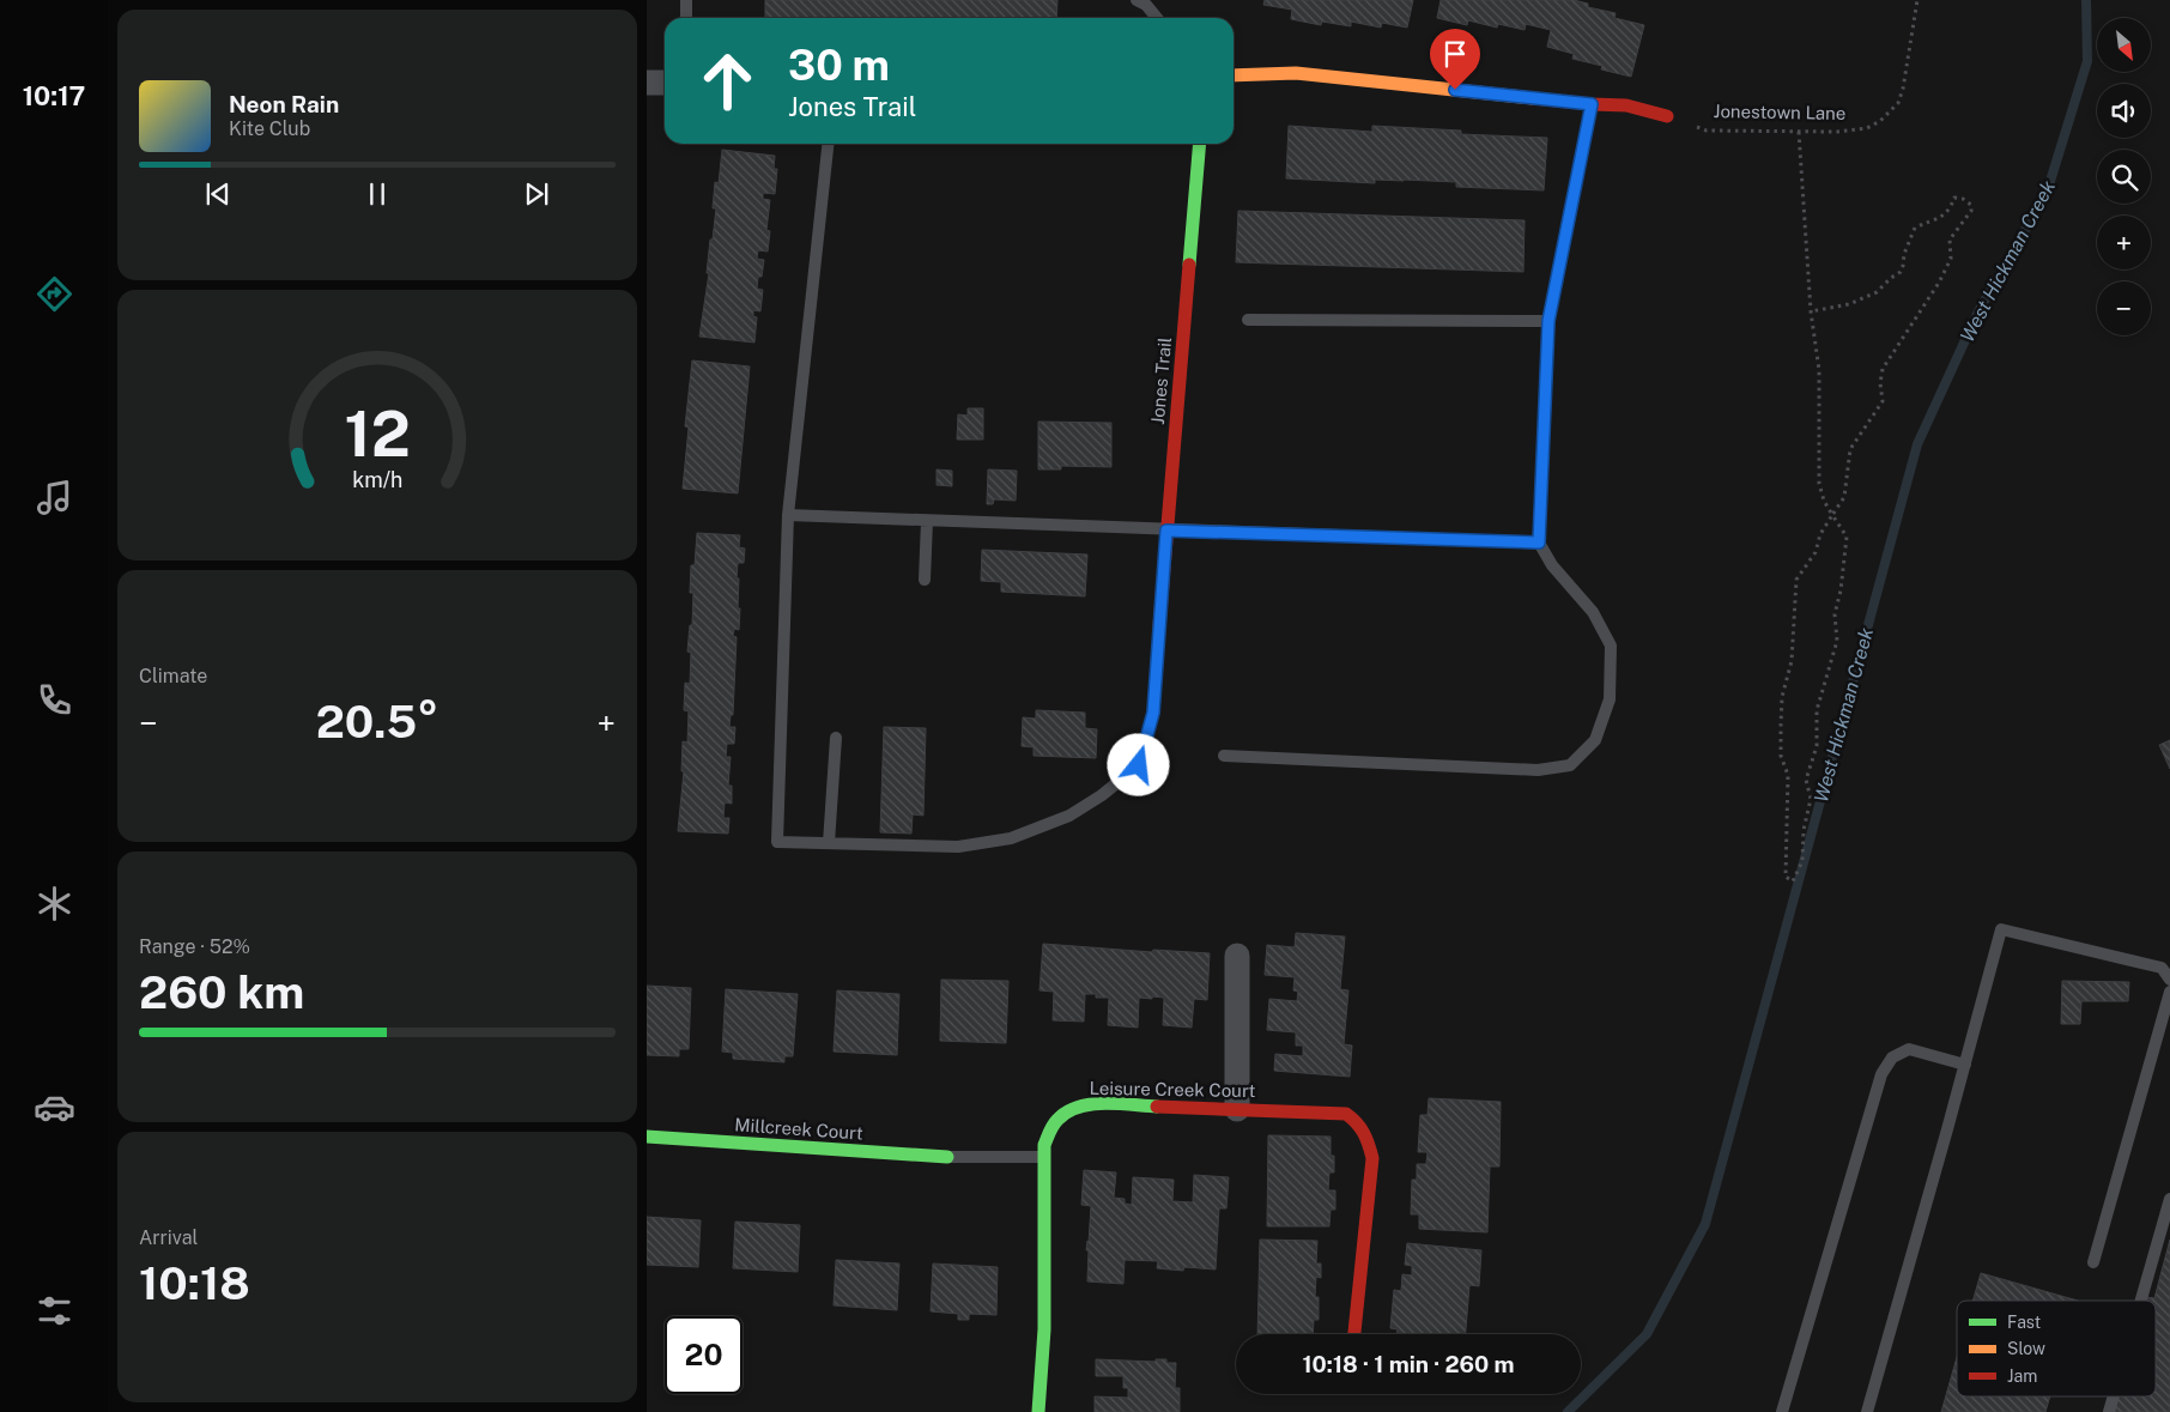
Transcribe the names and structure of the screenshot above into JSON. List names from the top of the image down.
{
  "streets": {
    "street": ["Jones Trail", "Leisure Creek Court", "Millcreek Court"],
    "path": ["Jonestown Lane"]
  },
  "water": ["West Hickman Creek"],
  "legend": ["Fast", "Slow", "Jam"],
  "north": "bottom right",
  "page": {
    "tabs": "10:17",
    "map_buttons": ["+", "−"],
    "turn": ["30 m", "Jones Trail"],
    "song": ["Neon Rain", "Kite Club"],
    "tile": [
      "Climate",
      ["Range · 52%", "260 km"],
      ["Arrival", "10:18"]
    ],
    "heat": ["−", "20.5°", "+"],
    "limit": "20",
    "trip": "10:18 · 1 min · 260 m",
    "gauge": ["12", "km/h"]
  }
}
